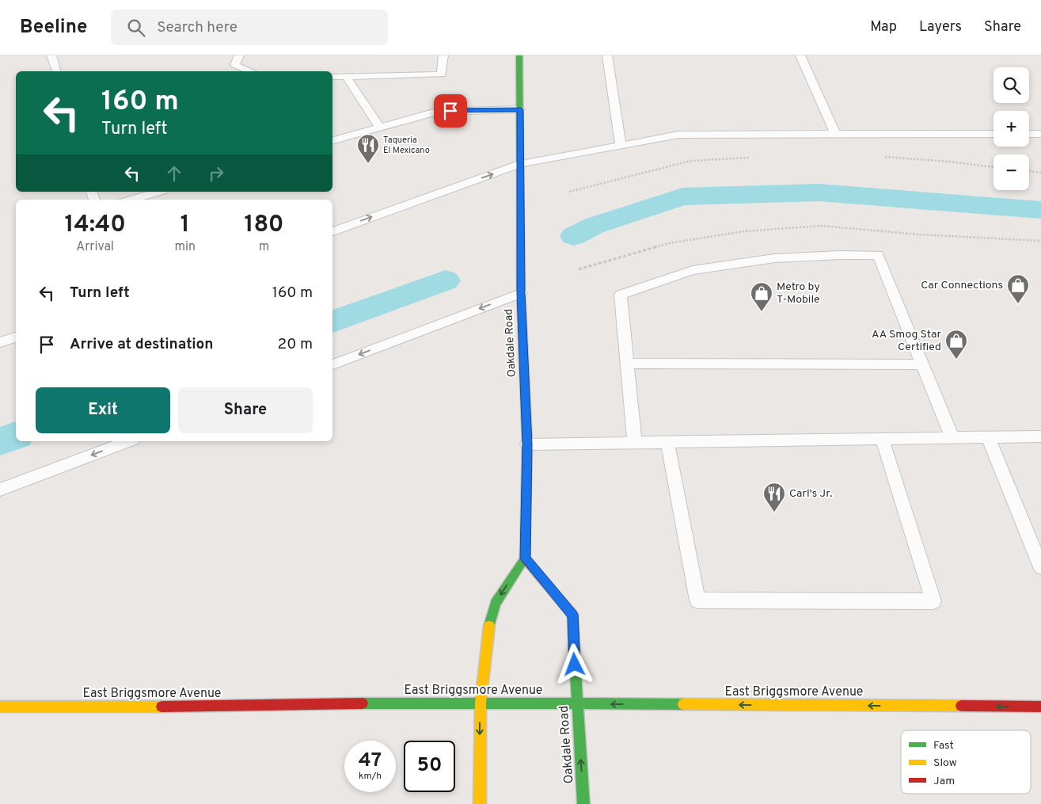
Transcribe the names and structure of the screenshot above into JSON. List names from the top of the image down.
{
  "streets": {
    "main road": ["Oakdale Road", "East Briggsmore Avenue"]
  },
  "crossings": [
    ["Oakdale Road", "East Briggsmore Avenue"]
  ],
  "one_way": ["East Briggsmore Avenue"],
  "places": {
    "restaurant": ["Taqueria El Mexicano", "Carl's Jr."],
    "shop": ["Car Connections", "Metro by T-Mobile", "AA Smog Star Certified"]
  },
  "legend": ["Fast", "Slow", "Jam"],
  "page": {
    "header": "Beeline",
    "search": "Search here",
    "nav": ["Map", "Layers", "Share"],
    "map_buttons": ["+", "−"],
    "turn": ["160 m", "Turn left"],
    "eta": [
      "14:40",
      "Arrival",
      "1",
      "min",
      "180",
      "m"
    ],
    "list": [
      {
        "name": "Turn left",
        "value": "160 m"
      },
      {
        "name": "Arrive at destination",
        "value": "20 m"
      }
    ],
    "buttons": ["Exit", "Share"],
    "speed": "47 km/h",
    "limit": "50"
  }
}
